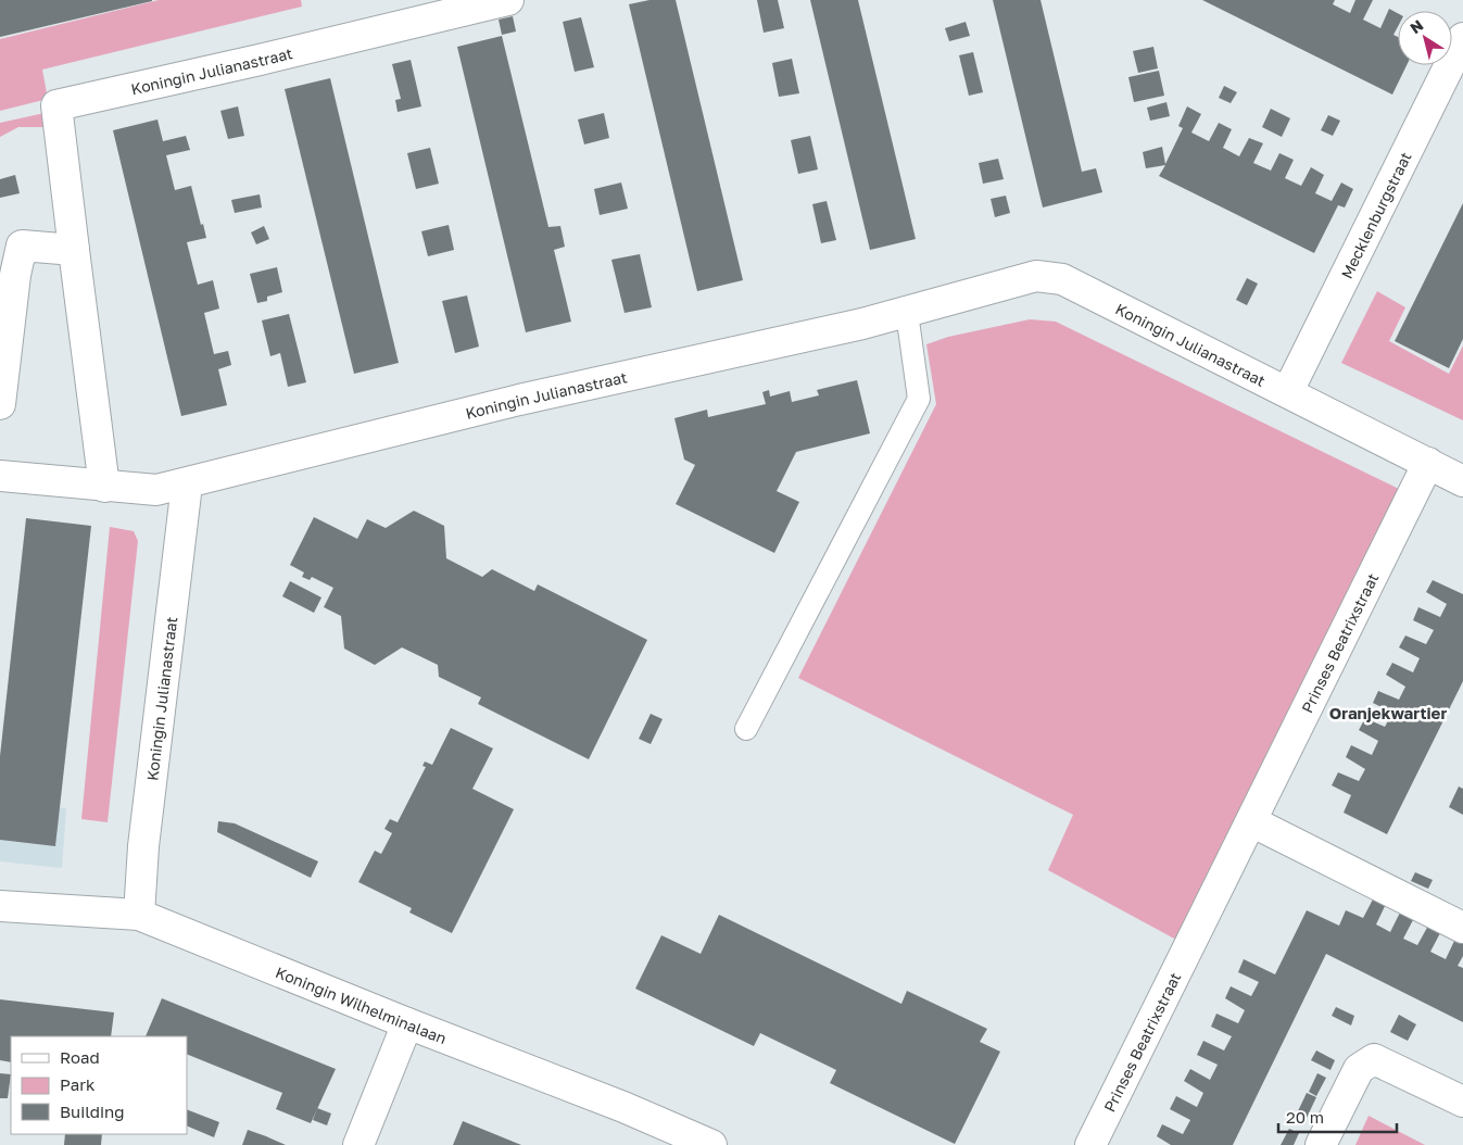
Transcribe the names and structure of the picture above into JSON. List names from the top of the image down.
{
  "streets": {
    "street": [
      "Koningin Julianastraat",
      "Mecklenburgstraat",
      "Prinses Beatrixstraat",
      "Koningin Wilhelminalaan"
    ]
  },
  "crossings": [
    ["Koningin Julianastraat", "Mecklenburgstraat"],
    ["Koningin Julianastraat", "Prinses Beatrixstraat"],
    ["Koningin Julianastraat", "Koningin Wilhelminalaan"]
  ],
  "districts": ["Oranjekwartier"],
  "legend": ["Road", "Park", "Building"],
  "scale_bar": "20 m",
  "north": "top left"
}
